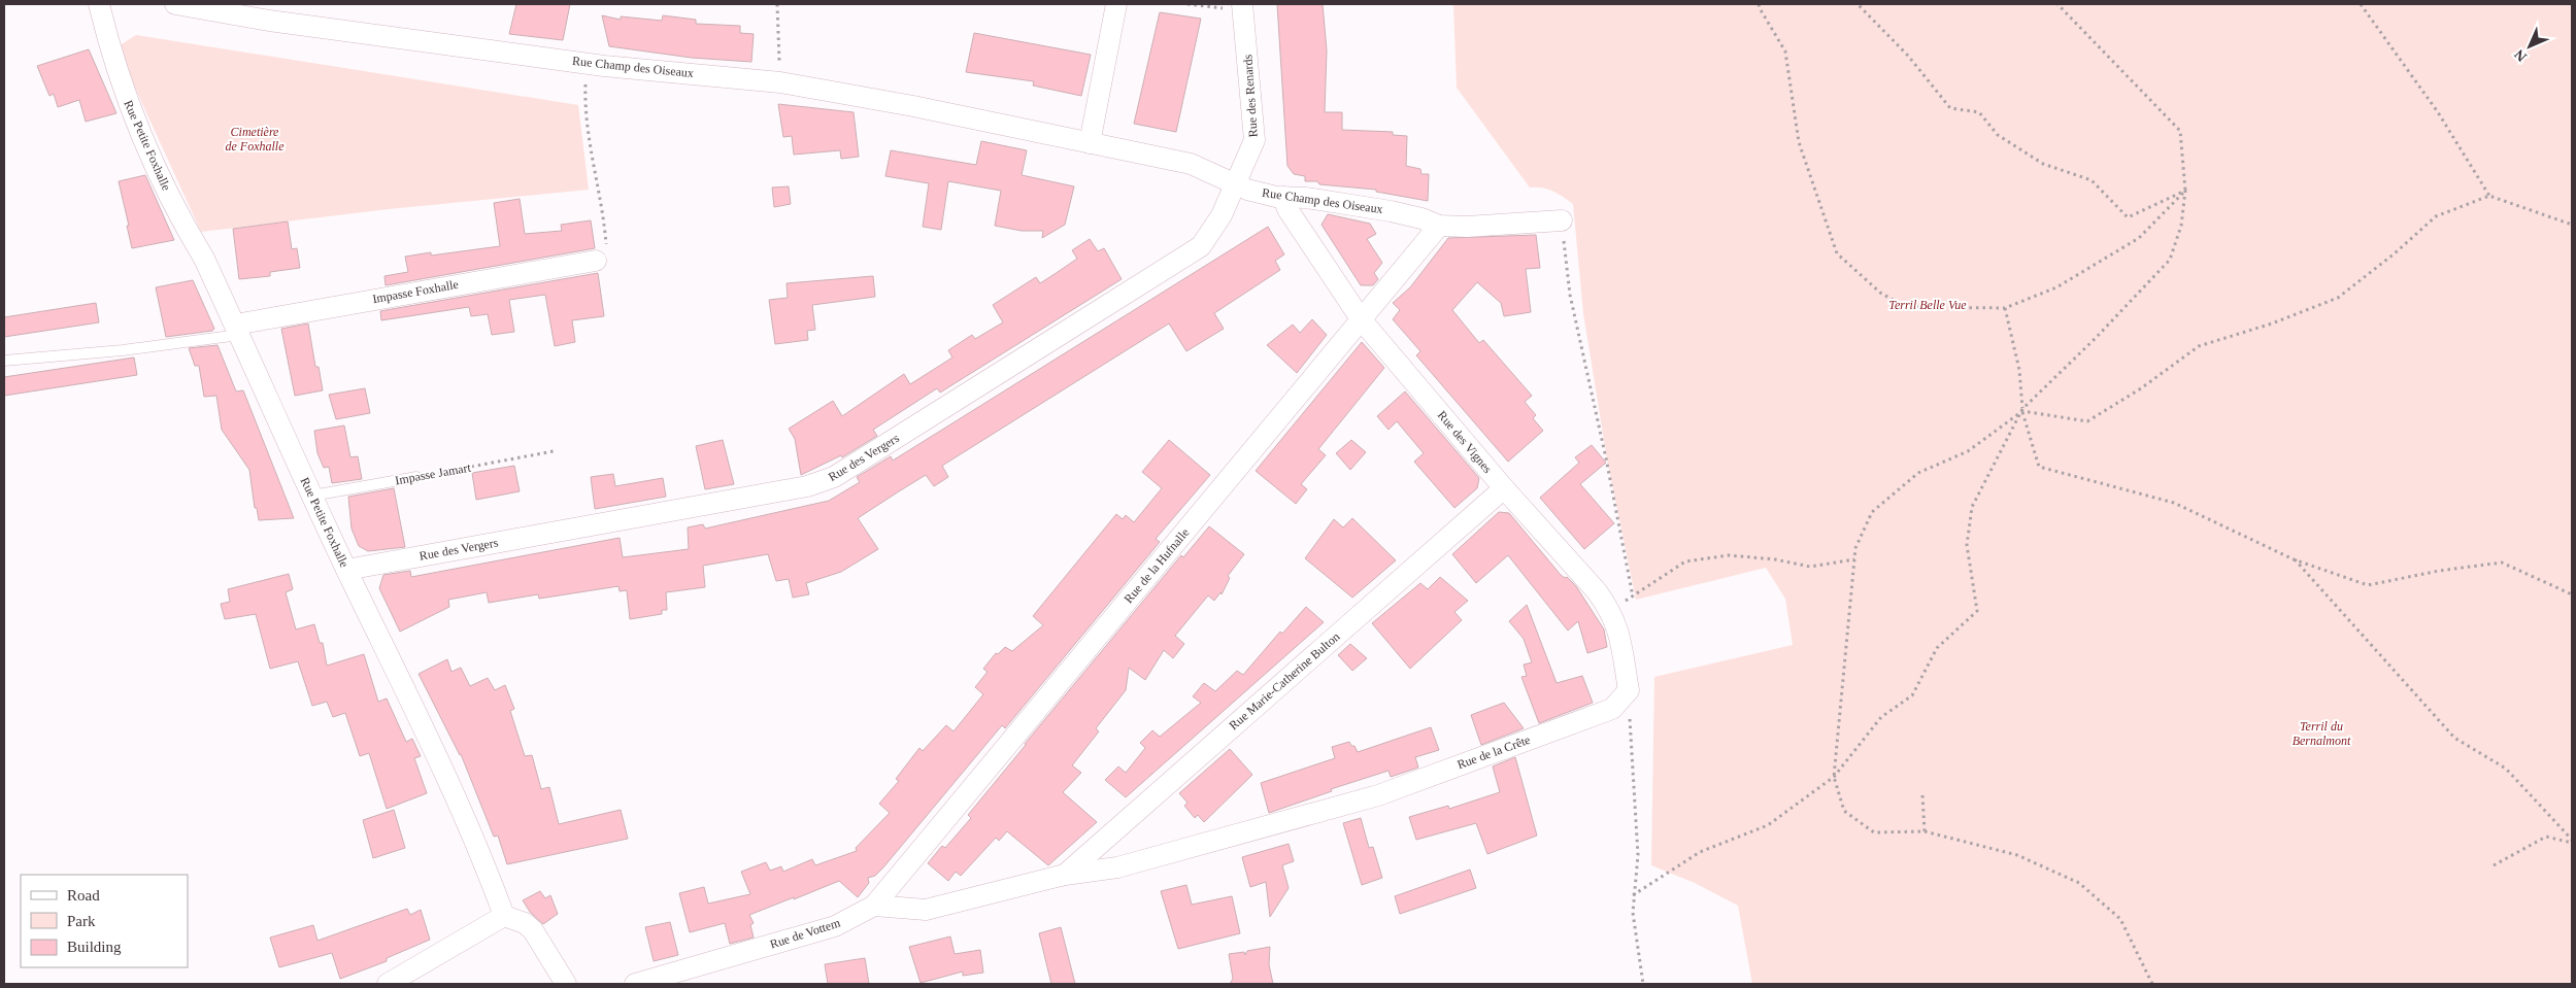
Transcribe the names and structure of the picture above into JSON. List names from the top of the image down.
{
  "streets": {
    "street": [
      "Rue Champ des Oiseaux",
      "Rue des Renards",
      "Rue Petite Foxhalle",
      "Impasse Foxhalle",
      "Rue des Vignes",
      "Rue des Vergers",
      "Rue de la Hufnalle",
      "Rue Marie-Catherine Bulton",
      "Rue de la Crête",
      "Rue de Vottem"
    ],
    "lane": ["Impasse Jamart"]
  },
  "crossings": [
    ["Rue Champ des Oiseaux", "Rue des Renards"],
    ["Rue Champ des Oiseaux", "Rue des Vignes"],
    ["Rue Champ des Oiseaux", "Rue des Vergers"],
    ["Rue Champ des Oiseaux", "Rue de la Hufnalle"],
    ["Rue des Renards", "Rue des Vergers"],
    ["Rue Petite Foxhalle", "Impasse Foxhalle"],
    ["Rue Petite Foxhalle", "Rue des Vergers"],
    ["Rue Petite Foxhalle", "Impasse Jamart"],
    ["Rue des Vignes", "Rue de la Hufnalle"],
    ["Rue des Vignes", "Rue Marie-Catherine Bulton"],
    ["Rue des Vignes", "Rue de la Crête"],
    ["Rue de la Hufnalle", "Rue de Vottem"],
    ["Rue Marie-Catherine Bulton", "Rue de la Crête"]
  ],
  "parks": ["Cimetière de Foxhalle", "Terril Belle Vue", "Terril du Bernalmont"],
  "legend": ["Road", "Park", "Building"],
  "north": "bottom left"
}
